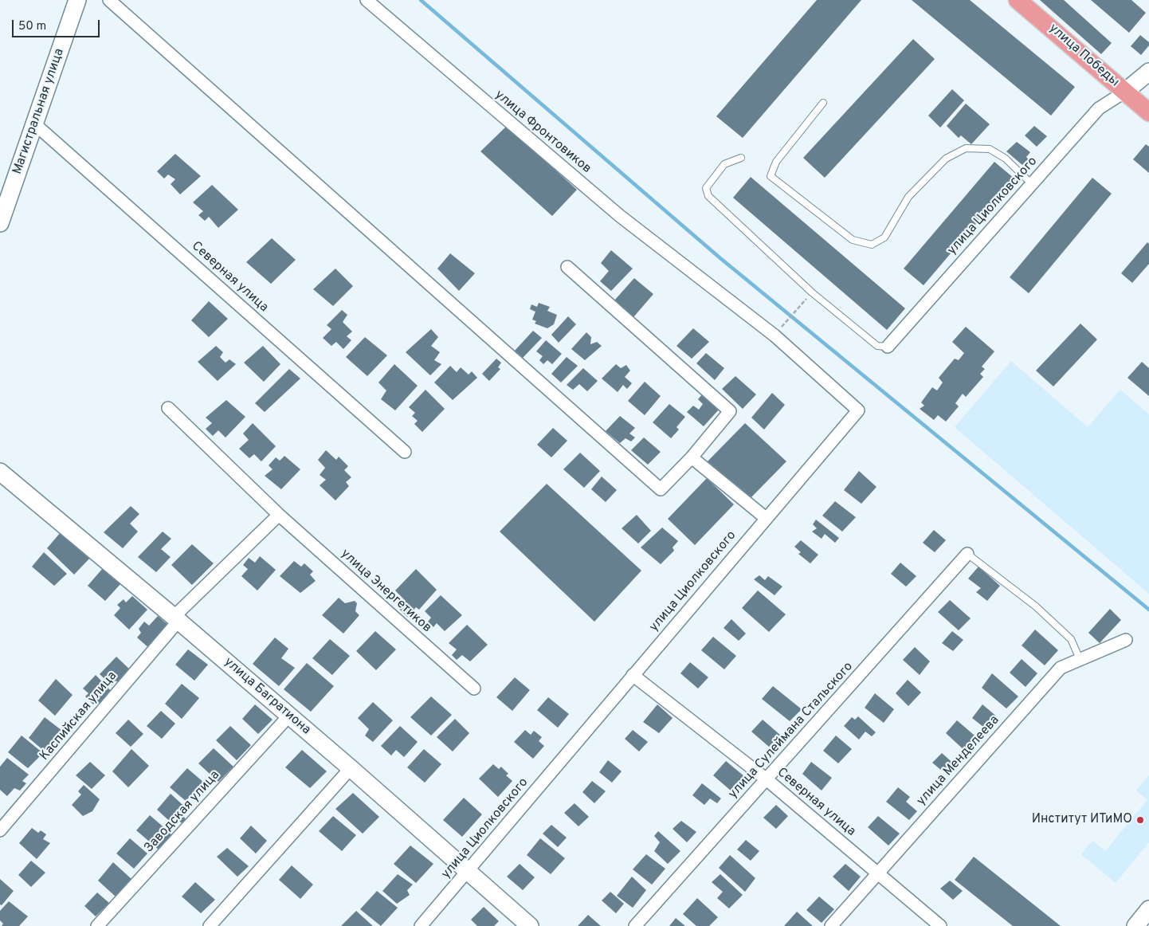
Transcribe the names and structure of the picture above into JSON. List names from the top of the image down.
{
  "streets": {
    "main road": ["улица Победы"],
    "street": [
      "Магистральная улица",
      "улица Фронтовиков",
      "улица Циолковского",
      "Северная улица",
      "улица Энергетиков",
      "улица Багратиона",
      "Каспийская улица",
      "улица Сулеймана Стальского",
      "улица Менделеева",
      "Заводская улица"
    ]
  },
  "crossings": [
    ["улица Победы", "улица Циолковского"],
    ["Магистральная улица", "Северная улица"],
    ["улица Фронтовиков", "улица Циолковского"],
    ["улица Циолковского", "Северная улица"],
    ["улица Циолковского", "улица Багратиона"],
    ["Северная улица", "улица Сулеймана Стальского"],
    ["Северная улица", "улица Менделеева"],
    ["улица Багратиона", "Каспийская улица"],
    ["улица Багратиона", "Заводская улица"]
  ],
  "places": ["Институт ИТиМО"],
  "scale_bar": "50 m"
}
